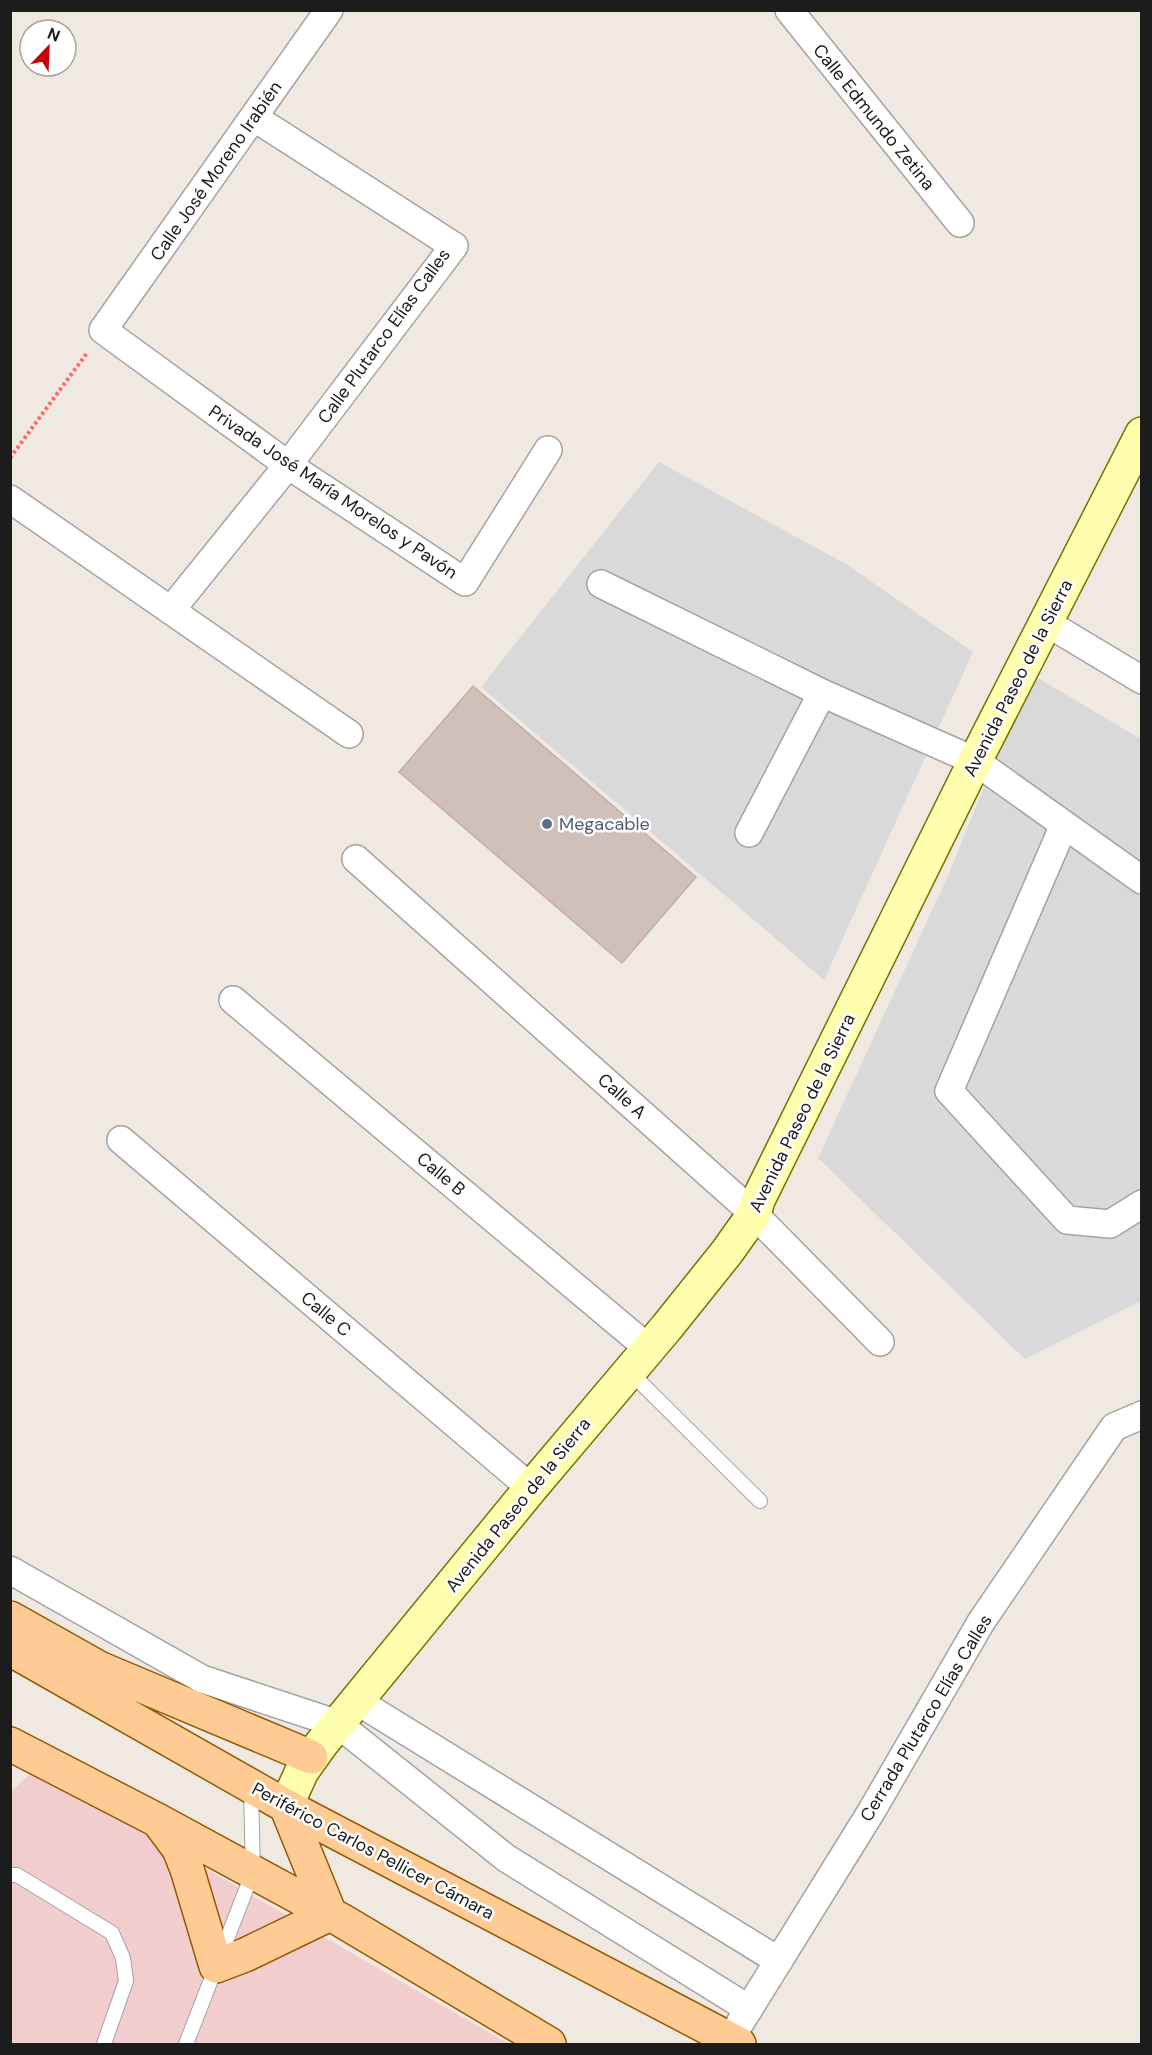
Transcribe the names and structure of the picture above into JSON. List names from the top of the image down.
{
  "streets": {
    "main road": ["Avenida Paseo de la Sierra", "Periférico Carlos Pellicer Cámara"],
    "street": [
      "Calle Edmundo Zetina",
      "Calle José Moreno Irabién",
      "Calle Plutarco Elías Calles",
      "Privada José María Morelos y Pavón",
      "Calle A",
      "Calle B",
      "Calle C",
      "Cerrada Plutarco Elías Calles"
    ]
  },
  "crossings": [
    ["Calle José Moreno Irabién", "Calle Plutarco Elías Calles"],
    ["Calle José Moreno Irabién", "Privada José María Morelos y Pavón"],
    ["Calle Plutarco Elías Calles", "Privada José María Morelos y Pavón"],
    ["Avenida Paseo de la Sierra", "Calle A"],
    ["Avenida Paseo de la Sierra", "Calle B"],
    ["Avenida Paseo de la Sierra", "Calle C"],
    ["Avenida Paseo de la Sierra", "Periférico Carlos Pellicer Cámara"],
    ["Cerrada Plutarco Elías Calles", "Periférico Carlos Pellicer Cámara"]
  ],
  "places": ["Megacable"],
  "north": "top right"
}
